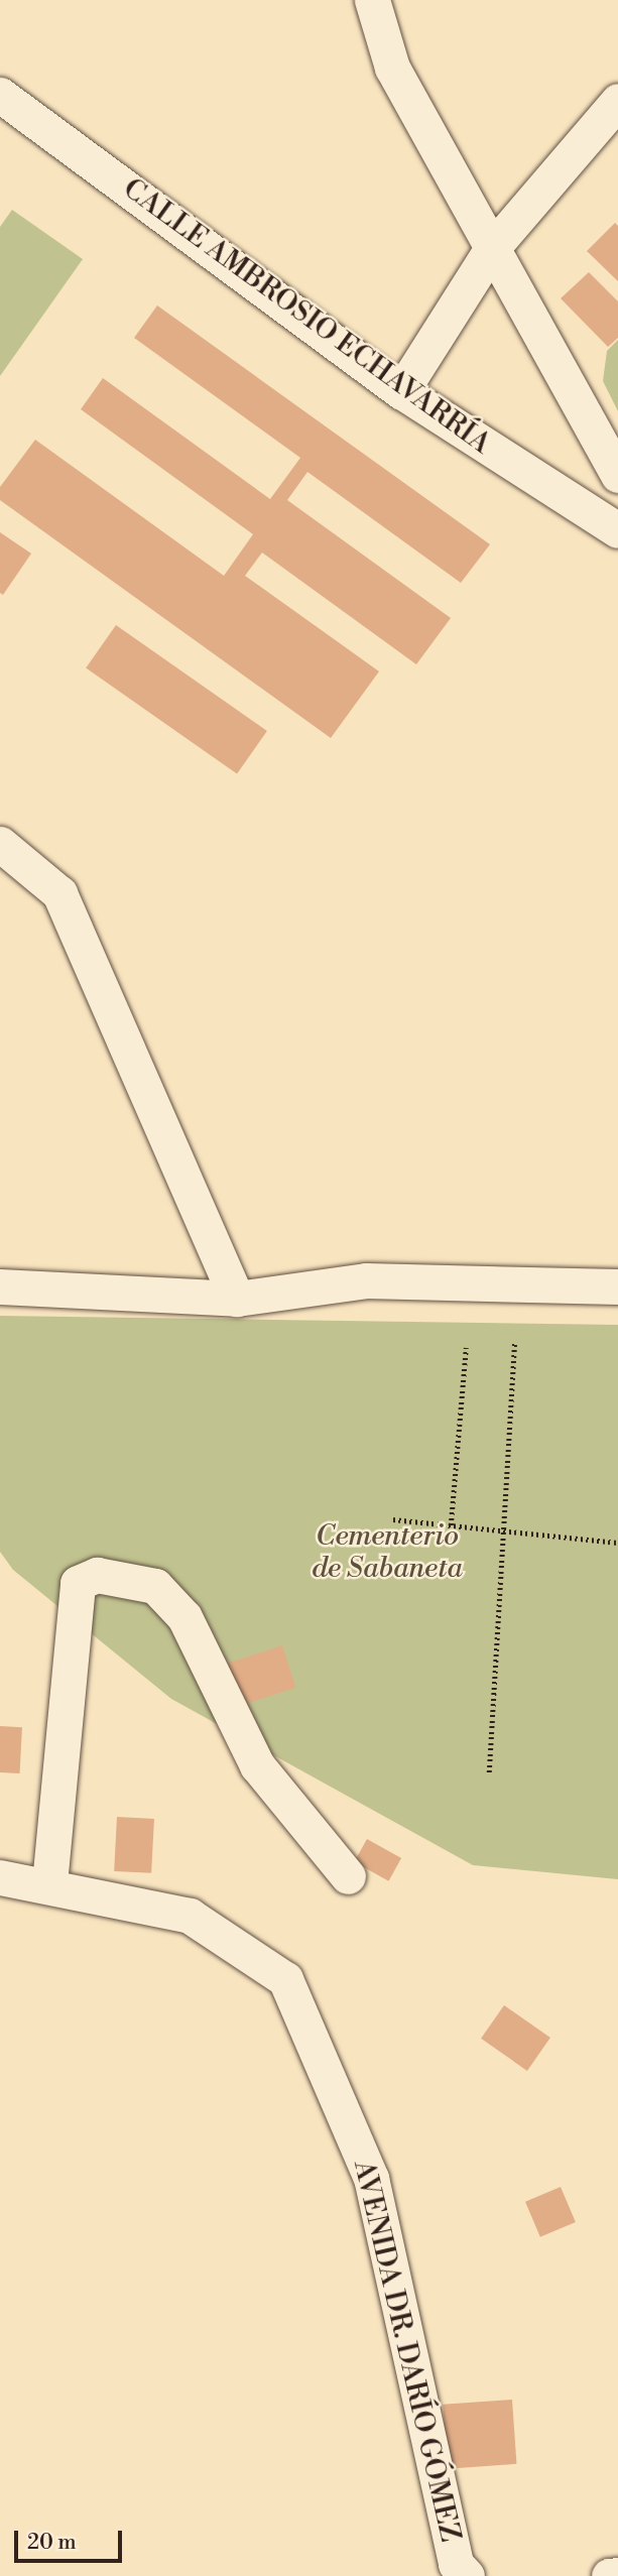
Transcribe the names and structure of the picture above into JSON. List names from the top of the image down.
{
  "streets": {
    "street": ["CALLE AMBROSIO ECHAVARRÍA", "AVENIDA DR. DARÍO GÓMEZ"]
  },
  "parks": ["Cementerio de Sabaneta"],
  "scale_bar": "20 m"
}
